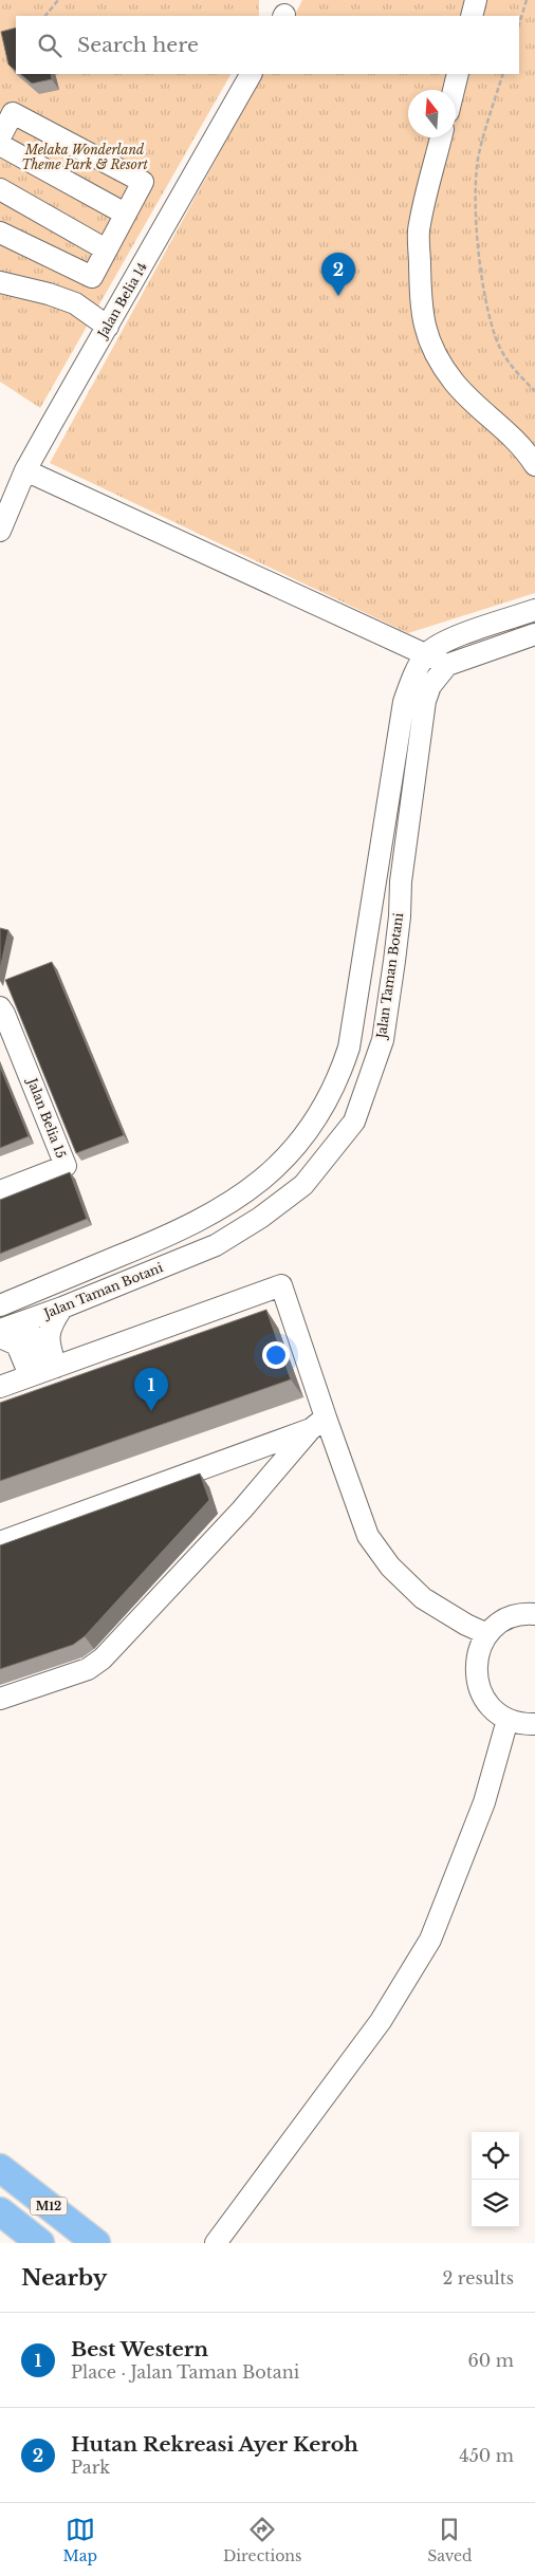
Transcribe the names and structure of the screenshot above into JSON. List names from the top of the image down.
{
  "streets": {
    "main road": ["M12"],
    "street": ["Jalan Belia 14", "Jalan Taman Botani", "Jalan Belia 15"]
  },
  "parks": ["Melaka Wonderland Theme Park & Resort"],
  "north": "top",
  "page": {
    "search": "Search here",
    "pins": ["2", "1"],
    "heading": ["Nearby", "2 results"],
    "list": [
      {
        "mark": "1",
        "name": "Best Western",
        "note": "Place · Jalan Taman Botani",
        "value": "60 m"
      },
      {
        "mark": "2",
        "name": "Hutan Rekreasi Ayer Keroh",
        "note": "Park",
        "value": "450 m"
      }
    ],
    "nav": ["Map", "Directions", "Saved"]
  }
}
